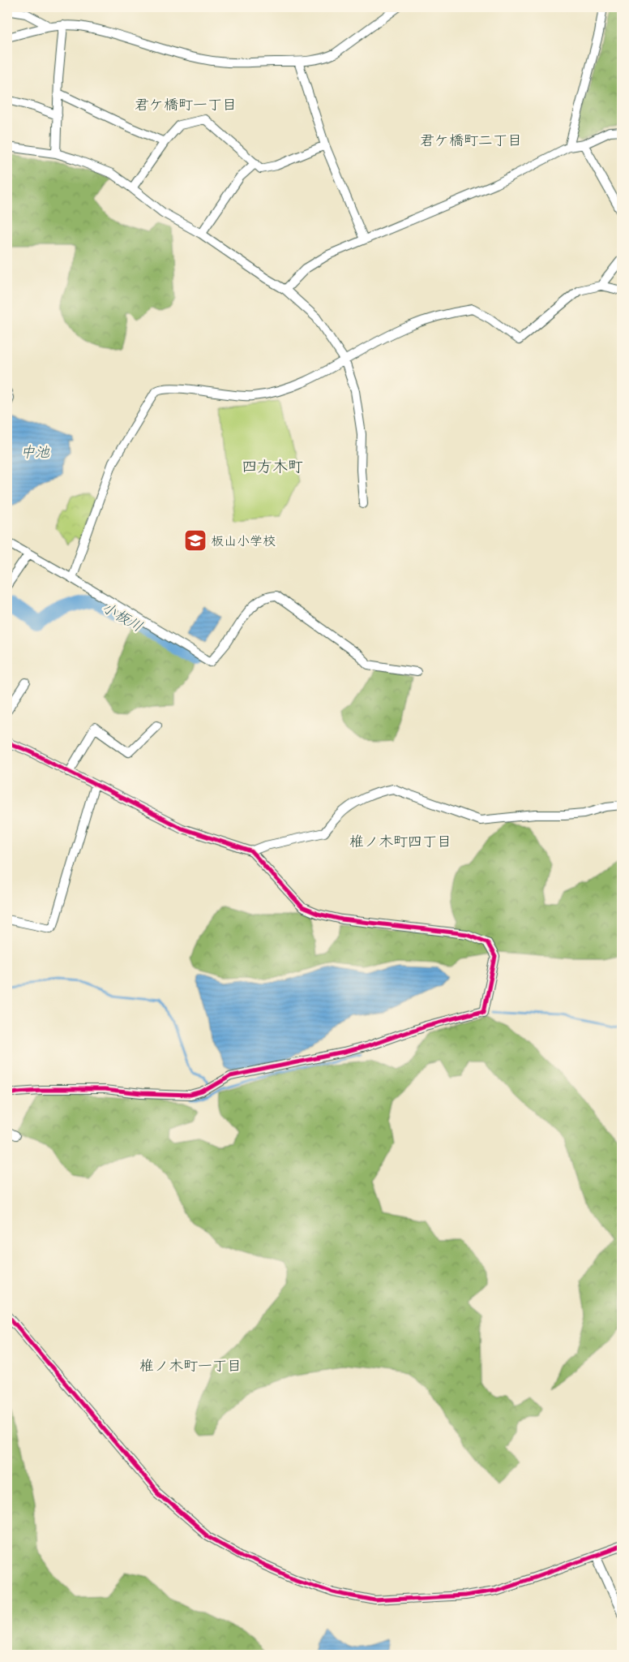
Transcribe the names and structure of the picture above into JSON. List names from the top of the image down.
{
  "districts": [
    "君ケ橋町一丁目",
    "君ケ橋町二丁目",
    "四方木町",
    "椎ノ木町四丁目",
    "椎ノ木町一丁目"
  ],
  "water": ["中池", "小板川"],
  "places": {
    "school or university": ["板山小学校"]
  }
}
